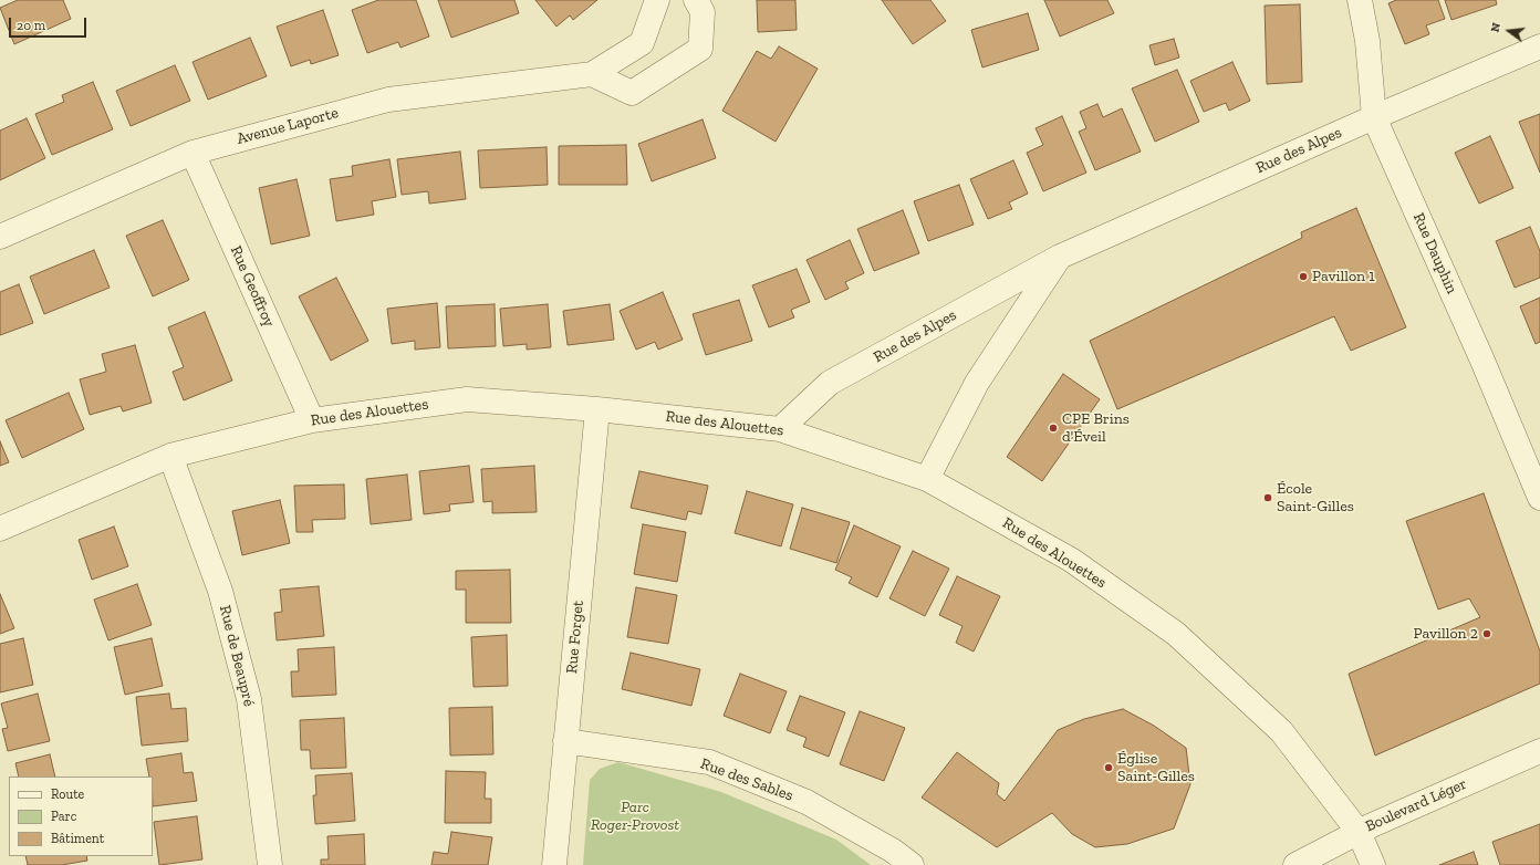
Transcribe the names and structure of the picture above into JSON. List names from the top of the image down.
{
  "streets": {
    "street": [
      "Avenue Laporte",
      "Rue des Alpes",
      "Rue Dauphin",
      "Rue Geoffroy",
      "Rue des Alouettes",
      "Rue Forget",
      "Rue de Beaupré",
      "Rue des Sables",
      "Boulevard Léger"
    ]
  },
  "crossings": [
    ["Avenue Laporte", "Rue Geoffroy"],
    ["Rue des Alpes", "Rue Dauphin"],
    ["Rue des Alpes", "Rue des Alouettes"],
    ["Rue Geoffroy", "Rue des Alouettes"],
    ["Rue des Alouettes", "Rue Forget"],
    ["Rue des Alouettes", "Rue de Beaupré"],
    ["Rue des Alouettes", "Boulevard Léger"],
    ["Rue Forget", "Rue des Sables"]
  ],
  "parks": ["Parc Roger-Provost"],
  "places": [
    "Pavillon 1",
    "CPE Brins d'Éveil",
    "École Saint-Gilles",
    "Pavillon 2",
    "Église Saint-Gilles"
  ],
  "legend": ["Route", "Parc", "Bâtiment"],
  "scale_bar": "20 m",
  "north": "left"
}
